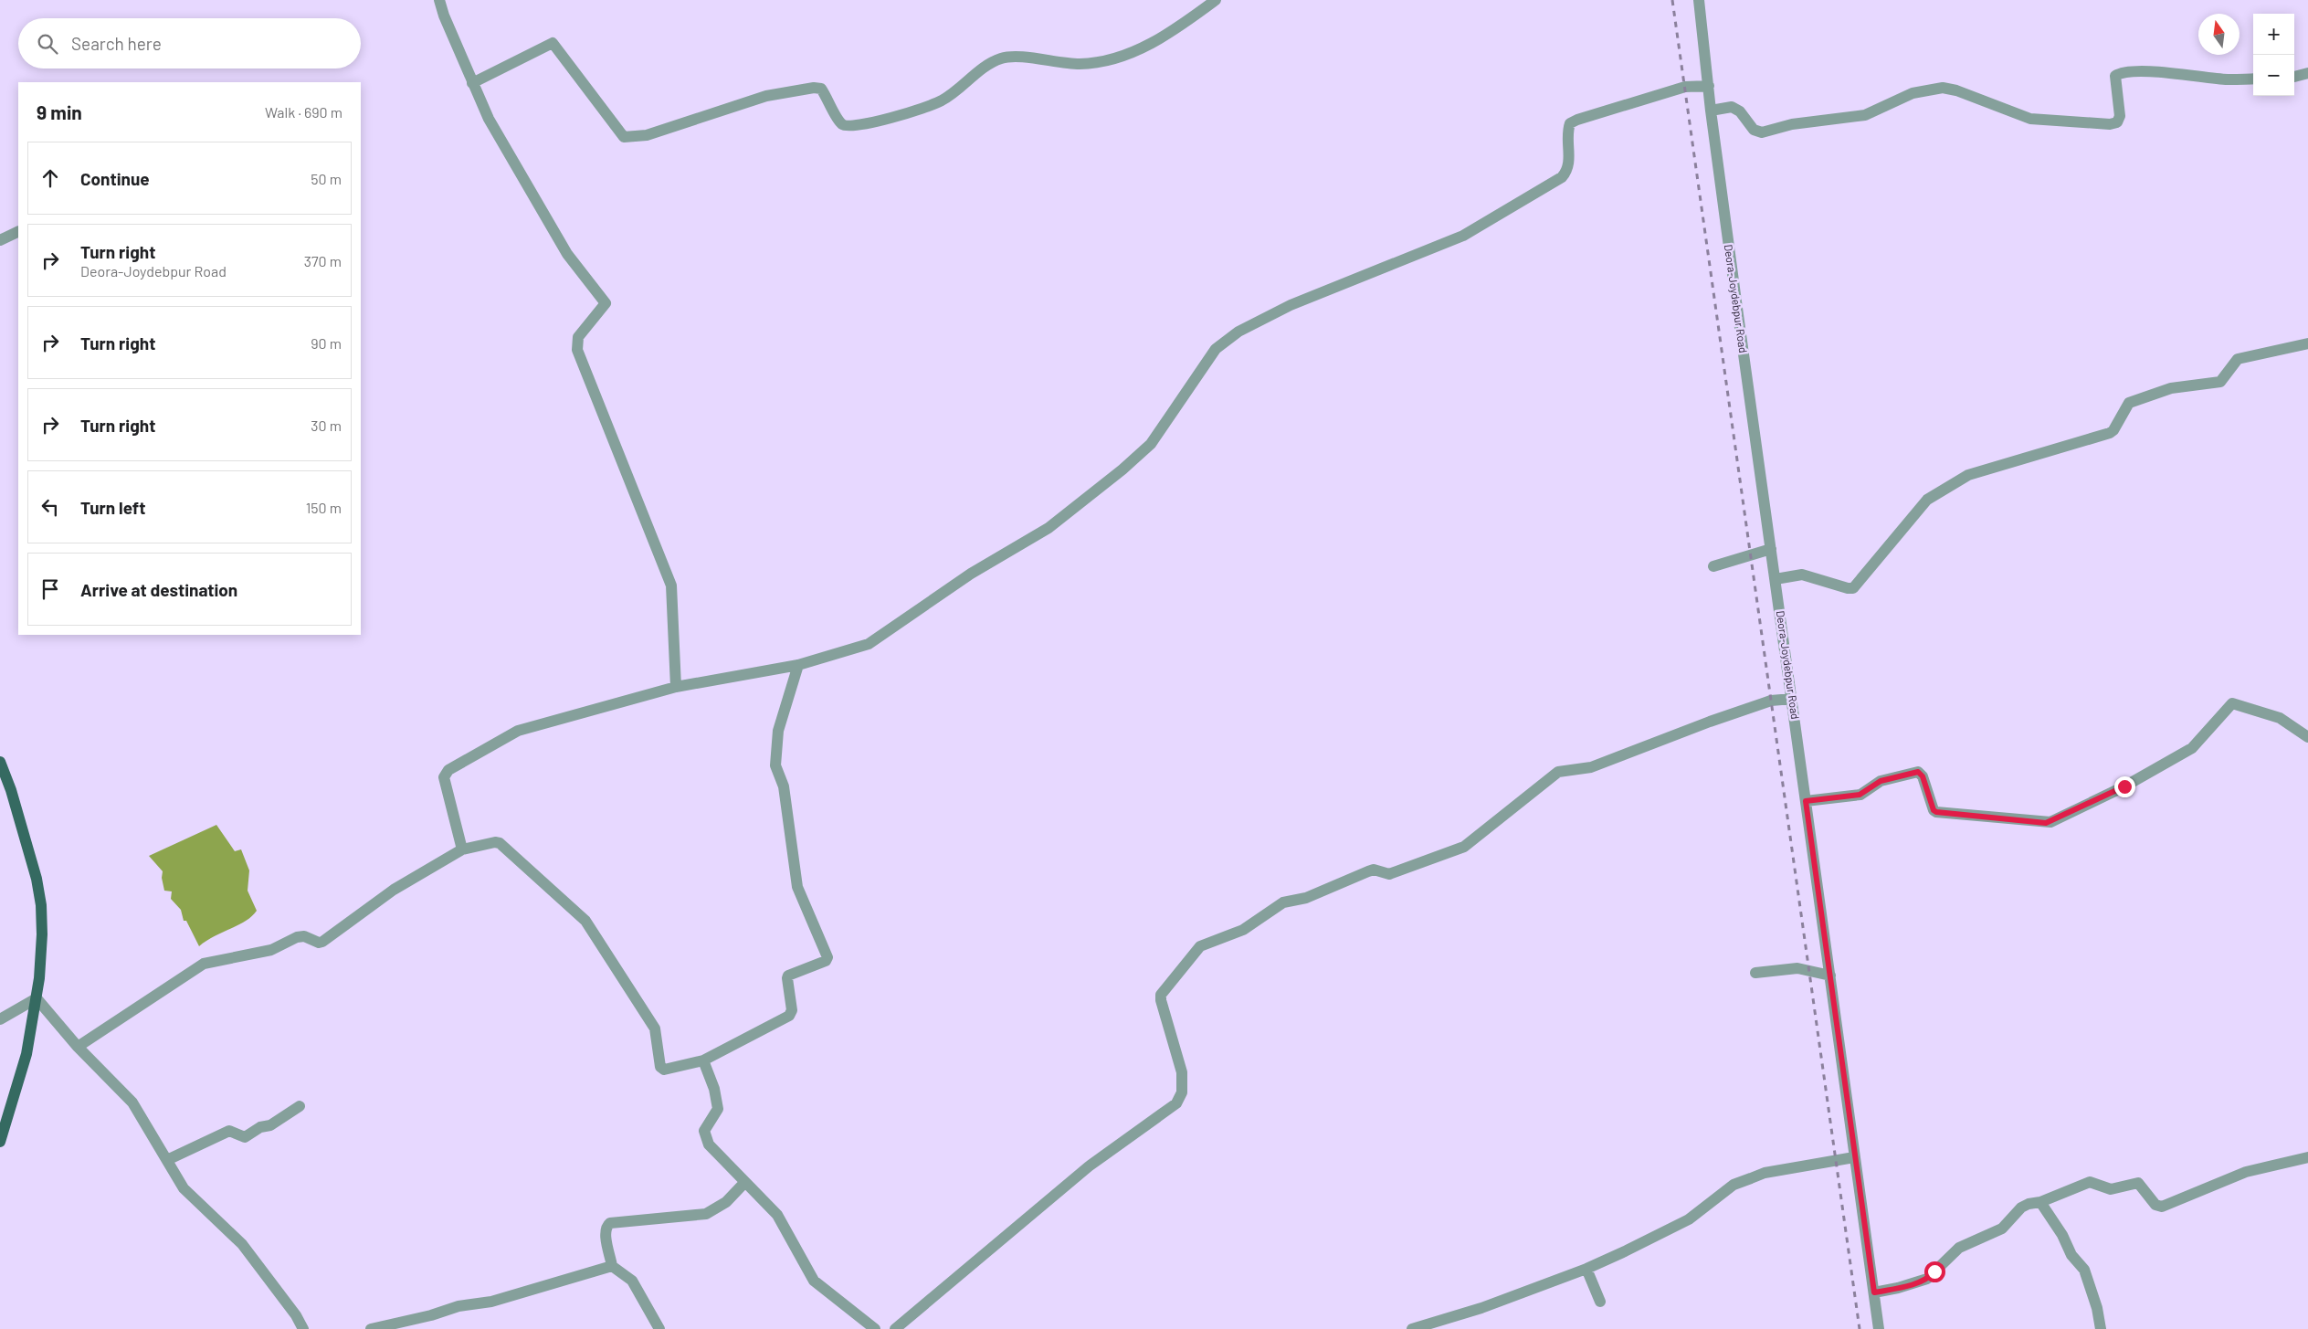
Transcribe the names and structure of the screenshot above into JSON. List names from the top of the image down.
{
  "streets": {
    "street": ["Deora-Joydebpur Road"]
  },
  "north": "top",
  "page": {
    "map_buttons": ["+", "−"],
    "search": "Search here",
    "heading": ["9 min", "Walk · 690 m"],
    "list": [
      ["Continue", "50 m"],
      ["Turn right", "Deora-Joydebpur Road", "370 m"],
      ["Turn right", "90 m"],
      ["Turn right", "30 m"],
      ["Turn left", "150 m"],
      "Arrive at destination"
    ]
  }
}
